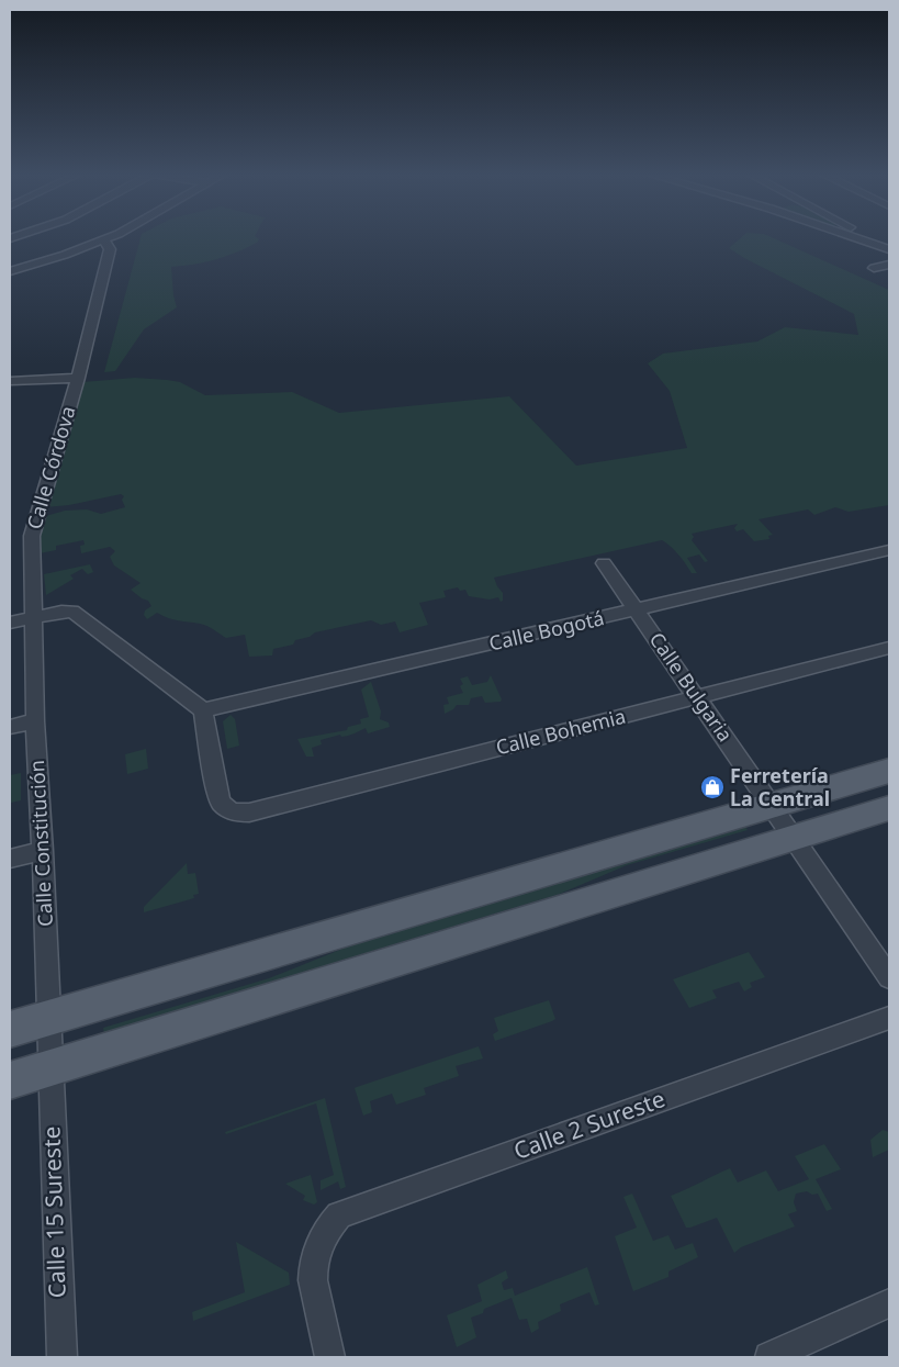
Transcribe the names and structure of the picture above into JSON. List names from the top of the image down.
{
  "streets": {
    "street": [
      "Calle Córdova",
      "Calle Bogotá",
      "Calle Bulgaria",
      "Calle Bohemia",
      "Calle Constitución",
      "Calle 2 Sureste",
      "Calle 15 Sureste"
    ]
  },
  "crossings": [
    ["Calle Córdova", "Calle Constitución"],
    ["Calle Bogotá", "Calle Bulgaria"],
    ["Calle Bogotá", "Calle Bohemia"],
    ["Calle Bulgaria", "Calle Bohemia"],
    ["Calle Constitución", "Calle 15 Sureste"]
  ],
  "places": {
    "shop": ["Ferretería La Central"]
  }
}
